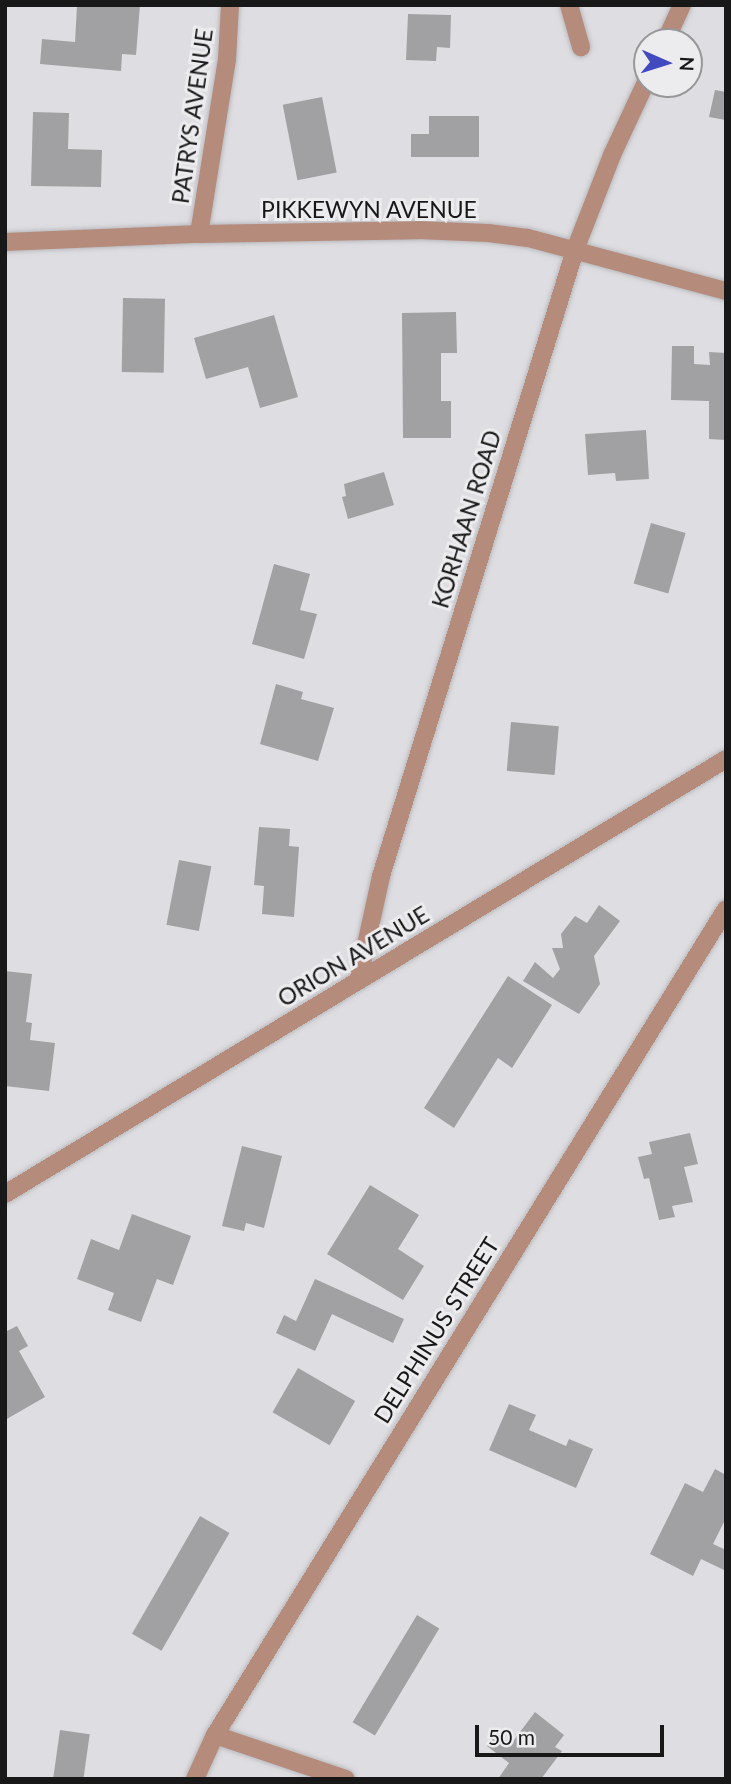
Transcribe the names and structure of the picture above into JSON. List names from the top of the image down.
{
  "streets": {
    "street": [
      "PATRYS AVENUE",
      "PIKKEWYN AVENUE",
      "KORHAAN ROAD",
      "ORION AVENUE",
      "DELPHINUS STREET"
    ]
  },
  "crossings": [
    ["PATRYS AVENUE", "PIKKEWYN AVENUE"],
    ["PIKKEWYN AVENUE", "KORHAAN ROAD"],
    ["KORHAAN ROAD", "ORION AVENUE"]
  ],
  "scale_bar": "50 m",
  "north": "right"
}
